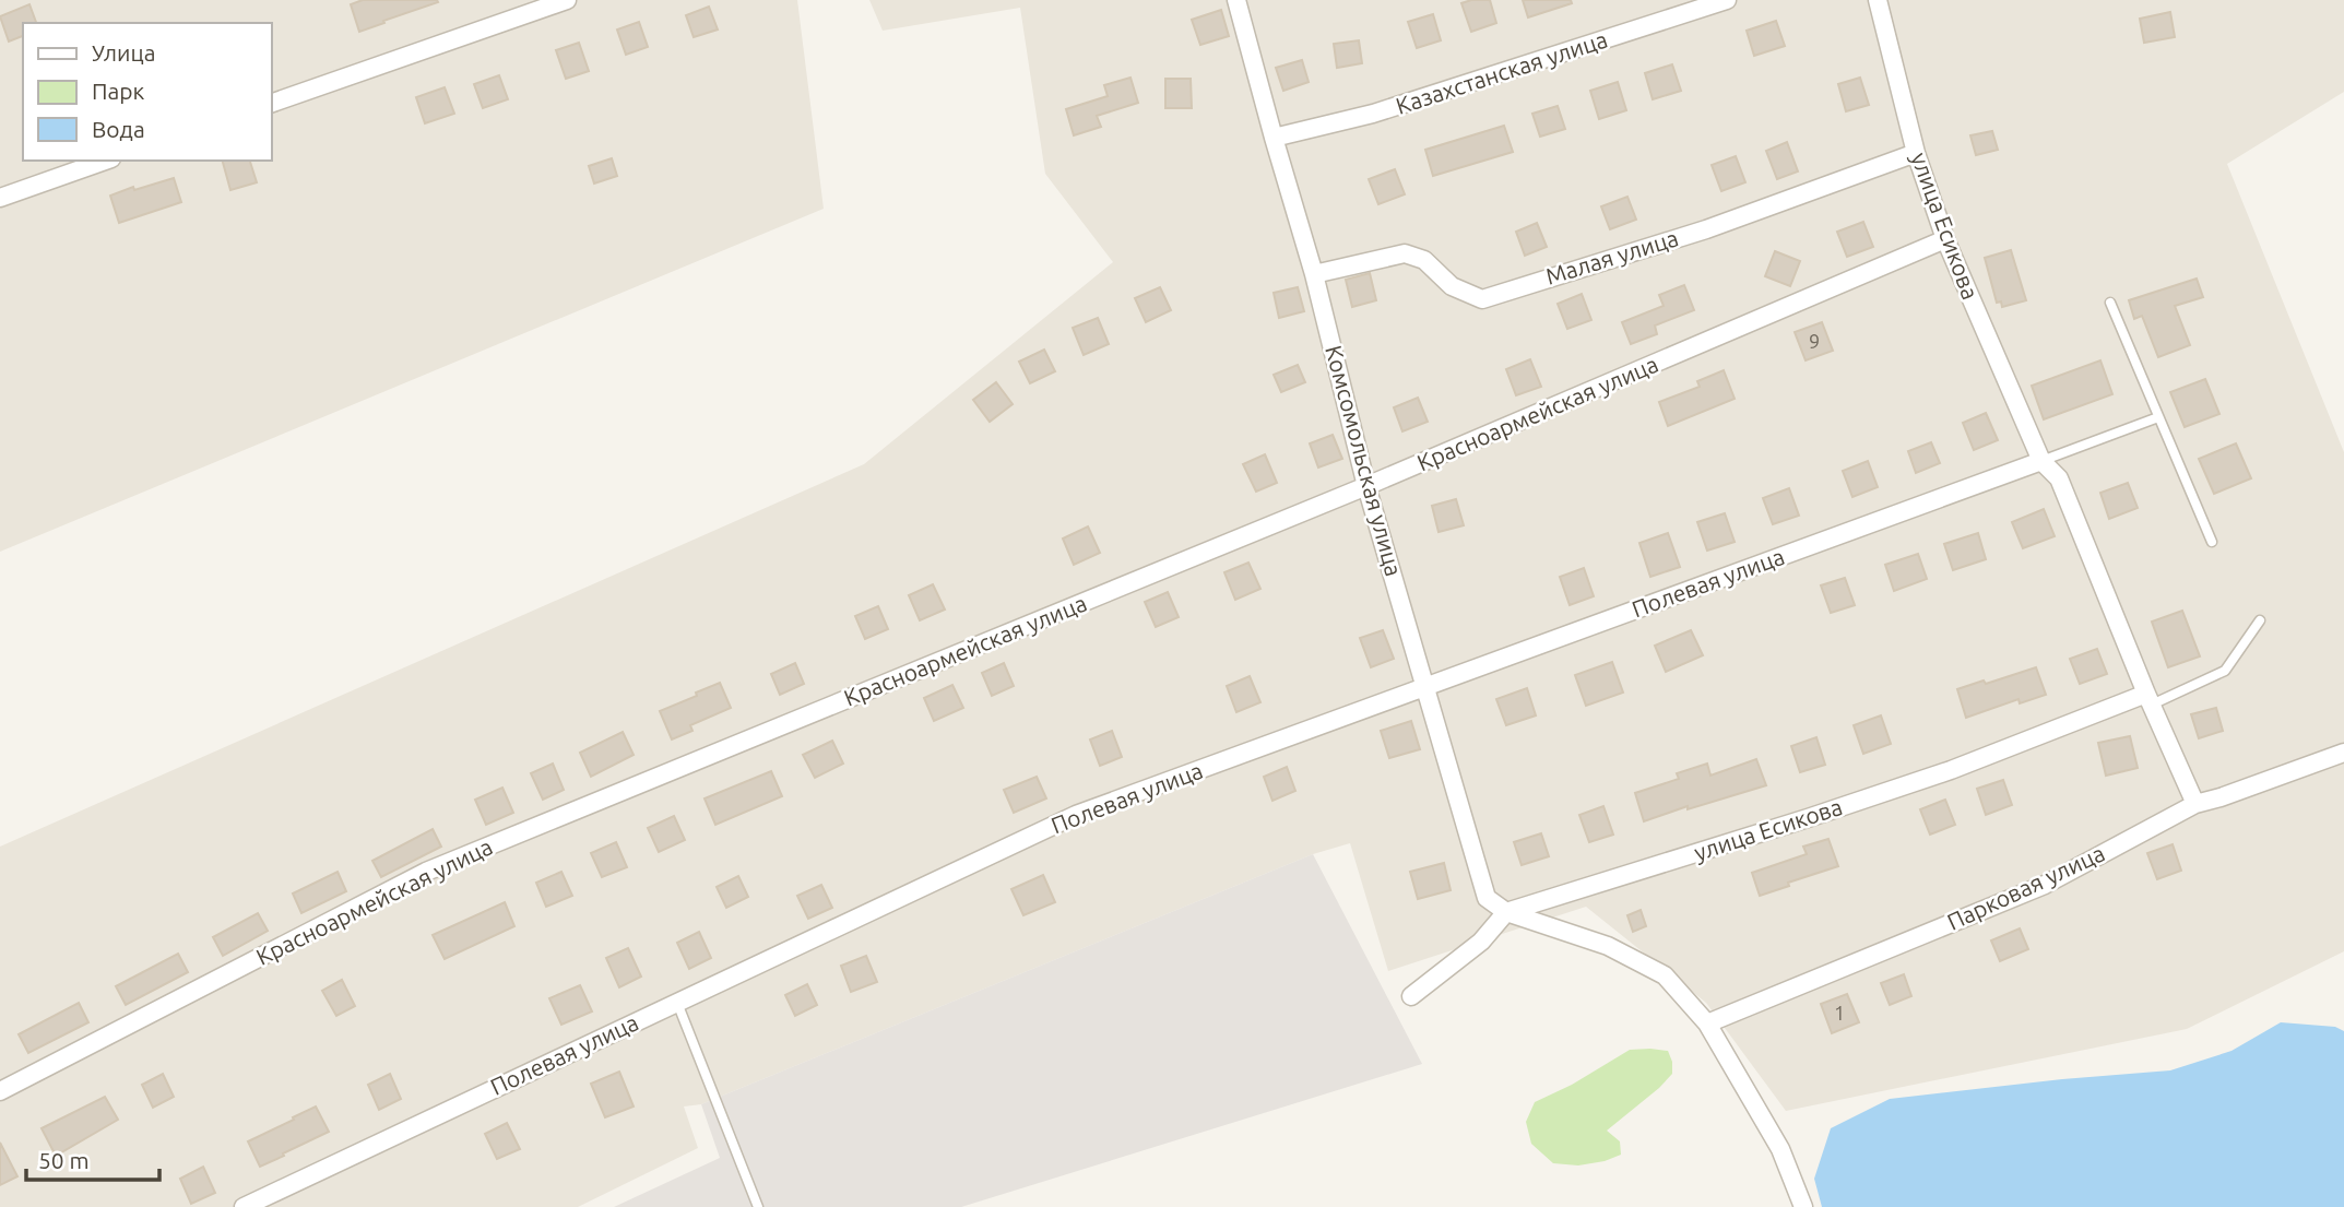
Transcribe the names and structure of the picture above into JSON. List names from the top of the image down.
{
  "streets": {
    "street": [
      "Казахстанская улица",
      "улица Есикова",
      "Малая улица",
      "Красноармейская улица",
      "Комсомольская улица",
      "Полевая улица",
      "Парковая улица"
    ]
  },
  "crossings": [
    ["Казахстанская улица", "Комсомольская улица"],
    ["улица Есикова", "Малая улица"],
    ["улица Есикова", "Красноармейская улица"],
    ["улица Есикова", "Комсомольская улица"],
    ["улица Есикова", "Полевая улица"],
    ["улица Есикова", "Парковая улица"],
    ["Малая улица", "Комсомольская улица"],
    ["Красноармейская улица", "Комсомольская улица"],
    ["Комсомольская улица", "Полевая улица"]
  ],
  "house_numbers": ["9", "1"],
  "legend": ["Улица", "Парк", "Вода"],
  "scale_bar": "50 m"
}
